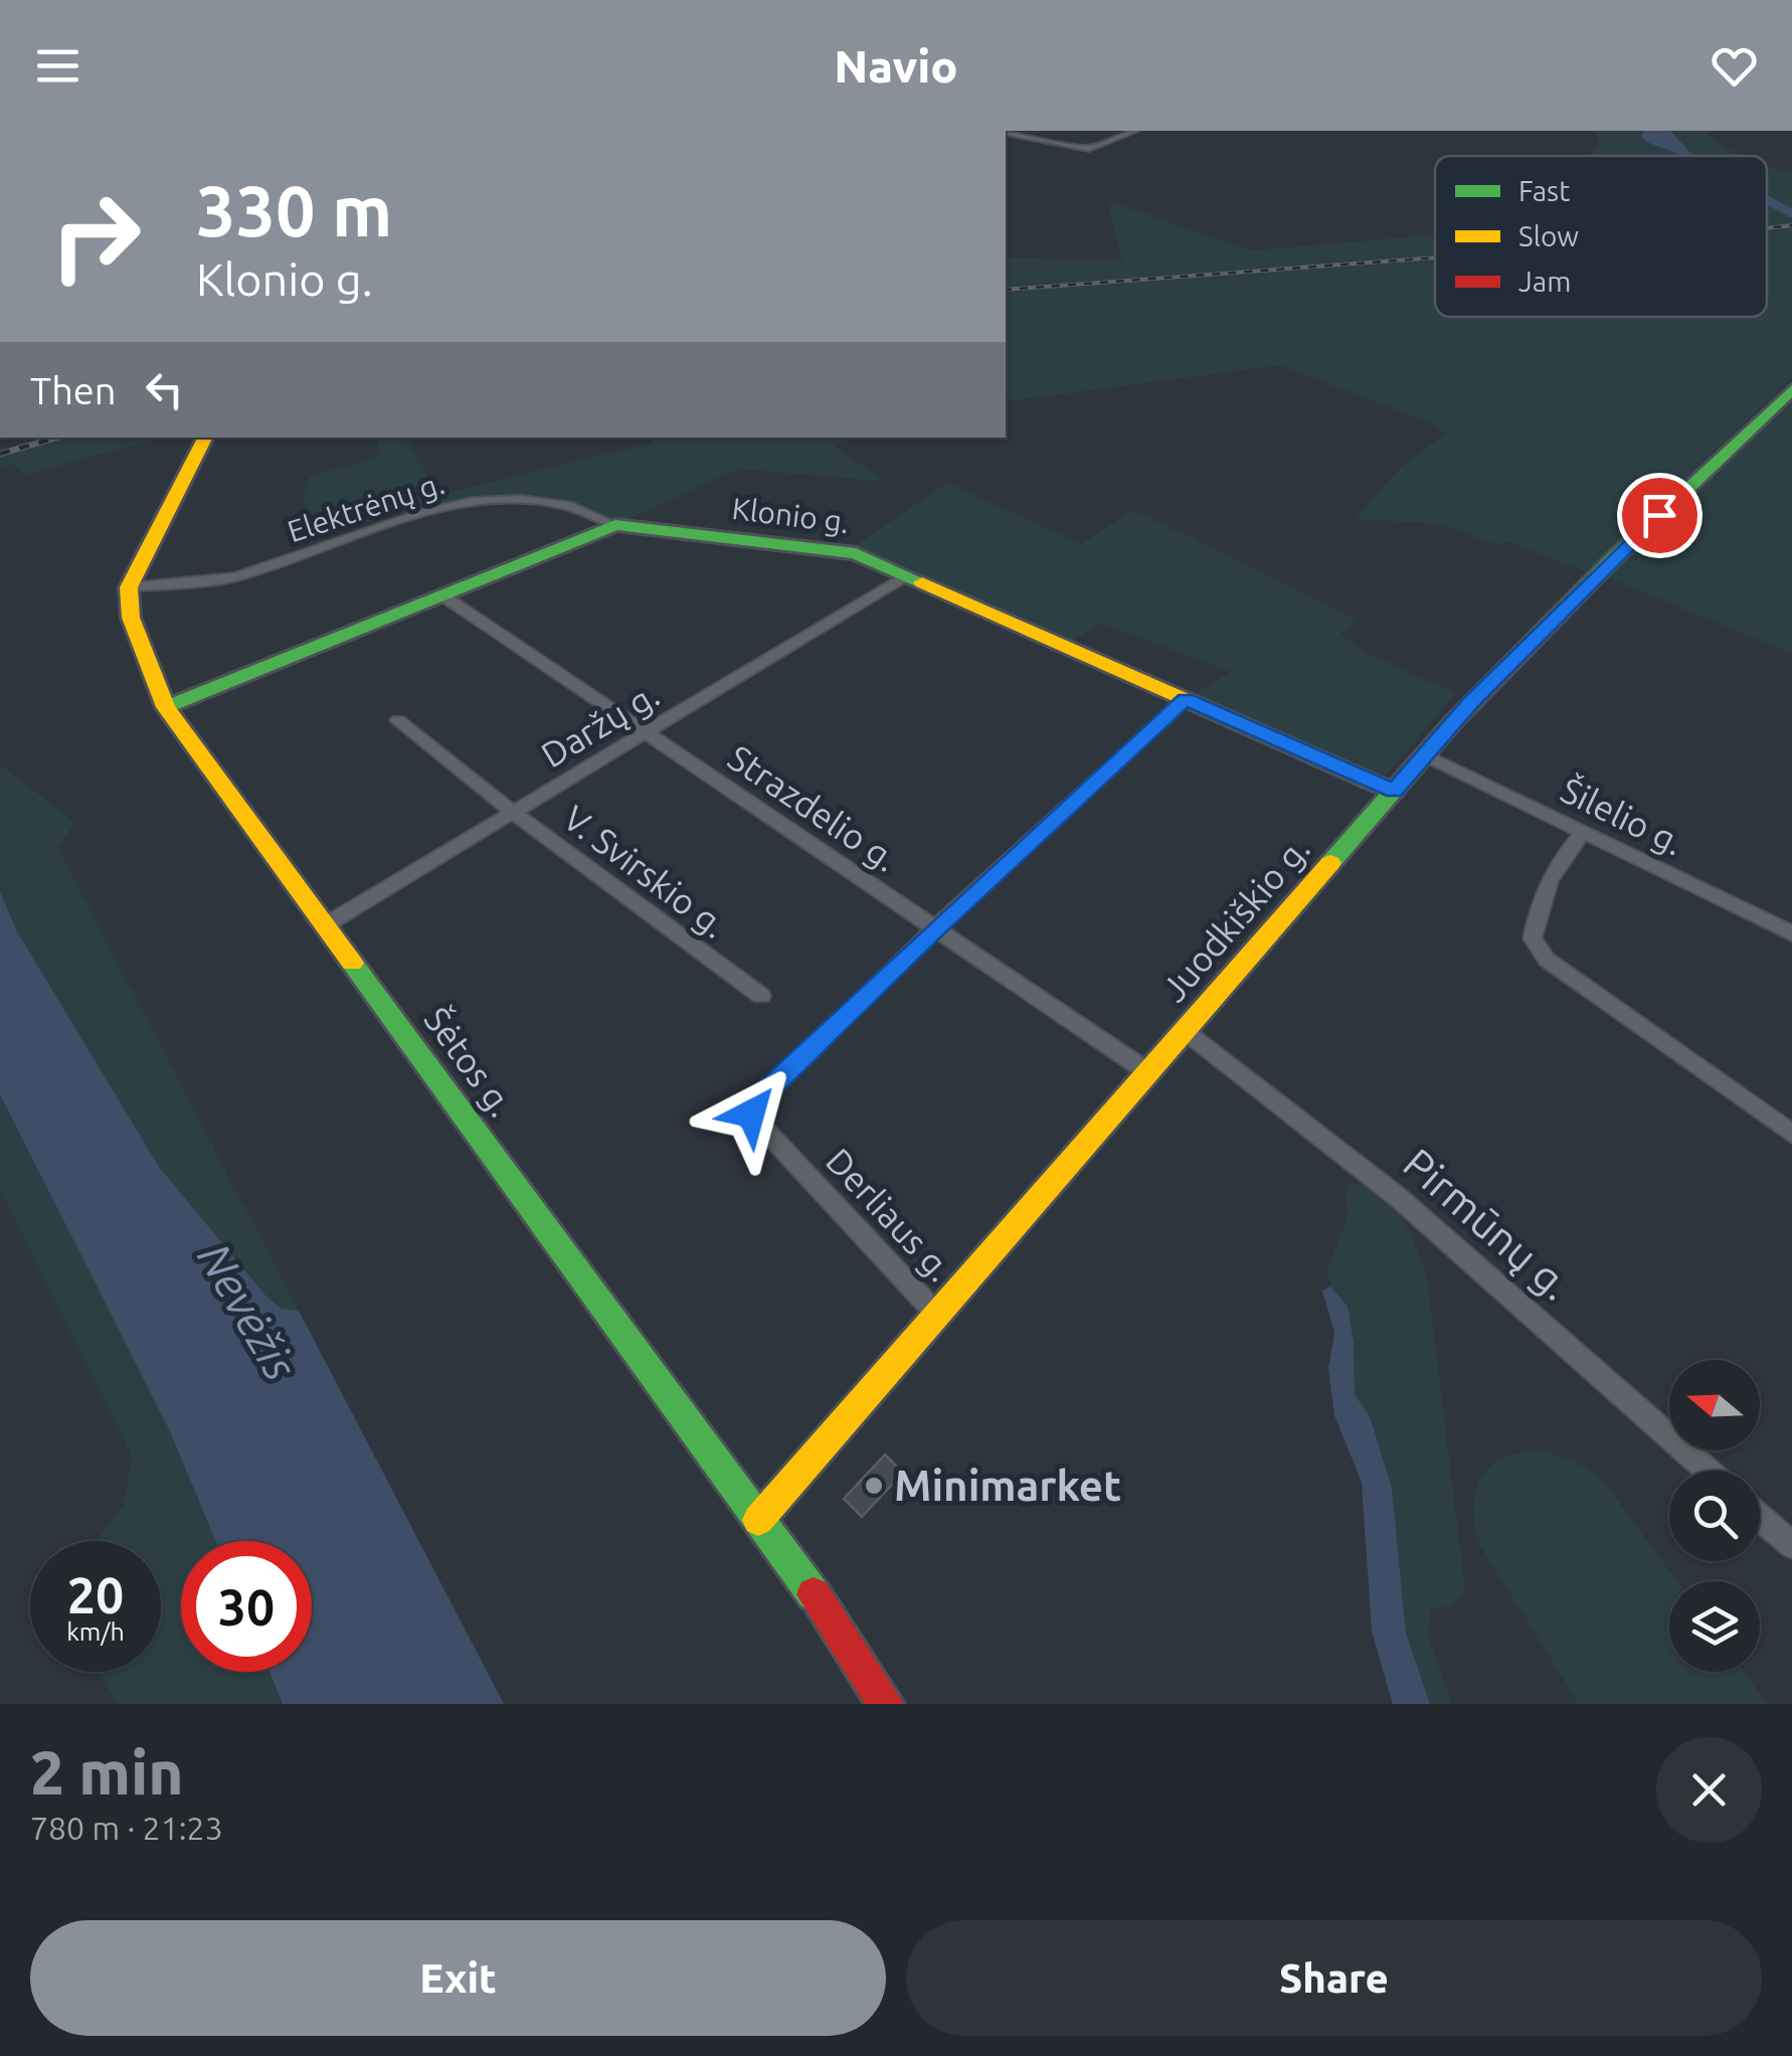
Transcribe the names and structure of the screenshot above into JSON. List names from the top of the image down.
{
  "streets": {
    "street": [
      "Elektrėnų g.",
      "Klonio g.",
      "Daržų g.",
      "Strazdelio g.",
      "Šilelio g.",
      "V. Svirskio g.",
      "Juodkiškio g.",
      "Šėtos g.",
      "Derliaus g.",
      "Pirmūnų g."
    ]
  },
  "crossings": [
    ["Elektrėnų g.", "Klonio g."],
    ["Elektrėnų g.", "Šėtos g."],
    ["Klonio g.", "Daržų g."],
    ["Klonio g.", "Strazdelio g."],
    ["Klonio g.", "Juodkiškio g."],
    ["Klonio g.", "Šėtos g."],
    ["Klonio g.", "Derliaus g."],
    ["Daržų g.", "Strazdelio g."],
    ["Daržų g.", "V. Svirskio g."],
    ["Daržų g.", "Šėtos g."],
    ["Strazdelio g.", "Juodkiškio g."],
    ["Strazdelio g.", "Derliaus g."],
    ["Šilelio g.", "Juodkiškio g."],
    ["Juodkiškio g.", "Šėtos g."],
    ["Juodkiškio g.", "Derliaus g."],
    ["Juodkiškio g.", "Pirmūnų g."]
  ],
  "water": ["Nevėžis"],
  "places": ["Minimarket"],
  "legend": ["Fast", "Slow", "Jam"],
  "north": "left",
  "page": {
    "header": "Navio",
    "turn": ["330 m", "Klonio g."],
    "then": "Then",
    "speed": "20 km/h",
    "limit": "30",
    "heading": ["2 min", "780 m · 21:23"],
    "buttons": ["Exit", "Share"]
  }
}
